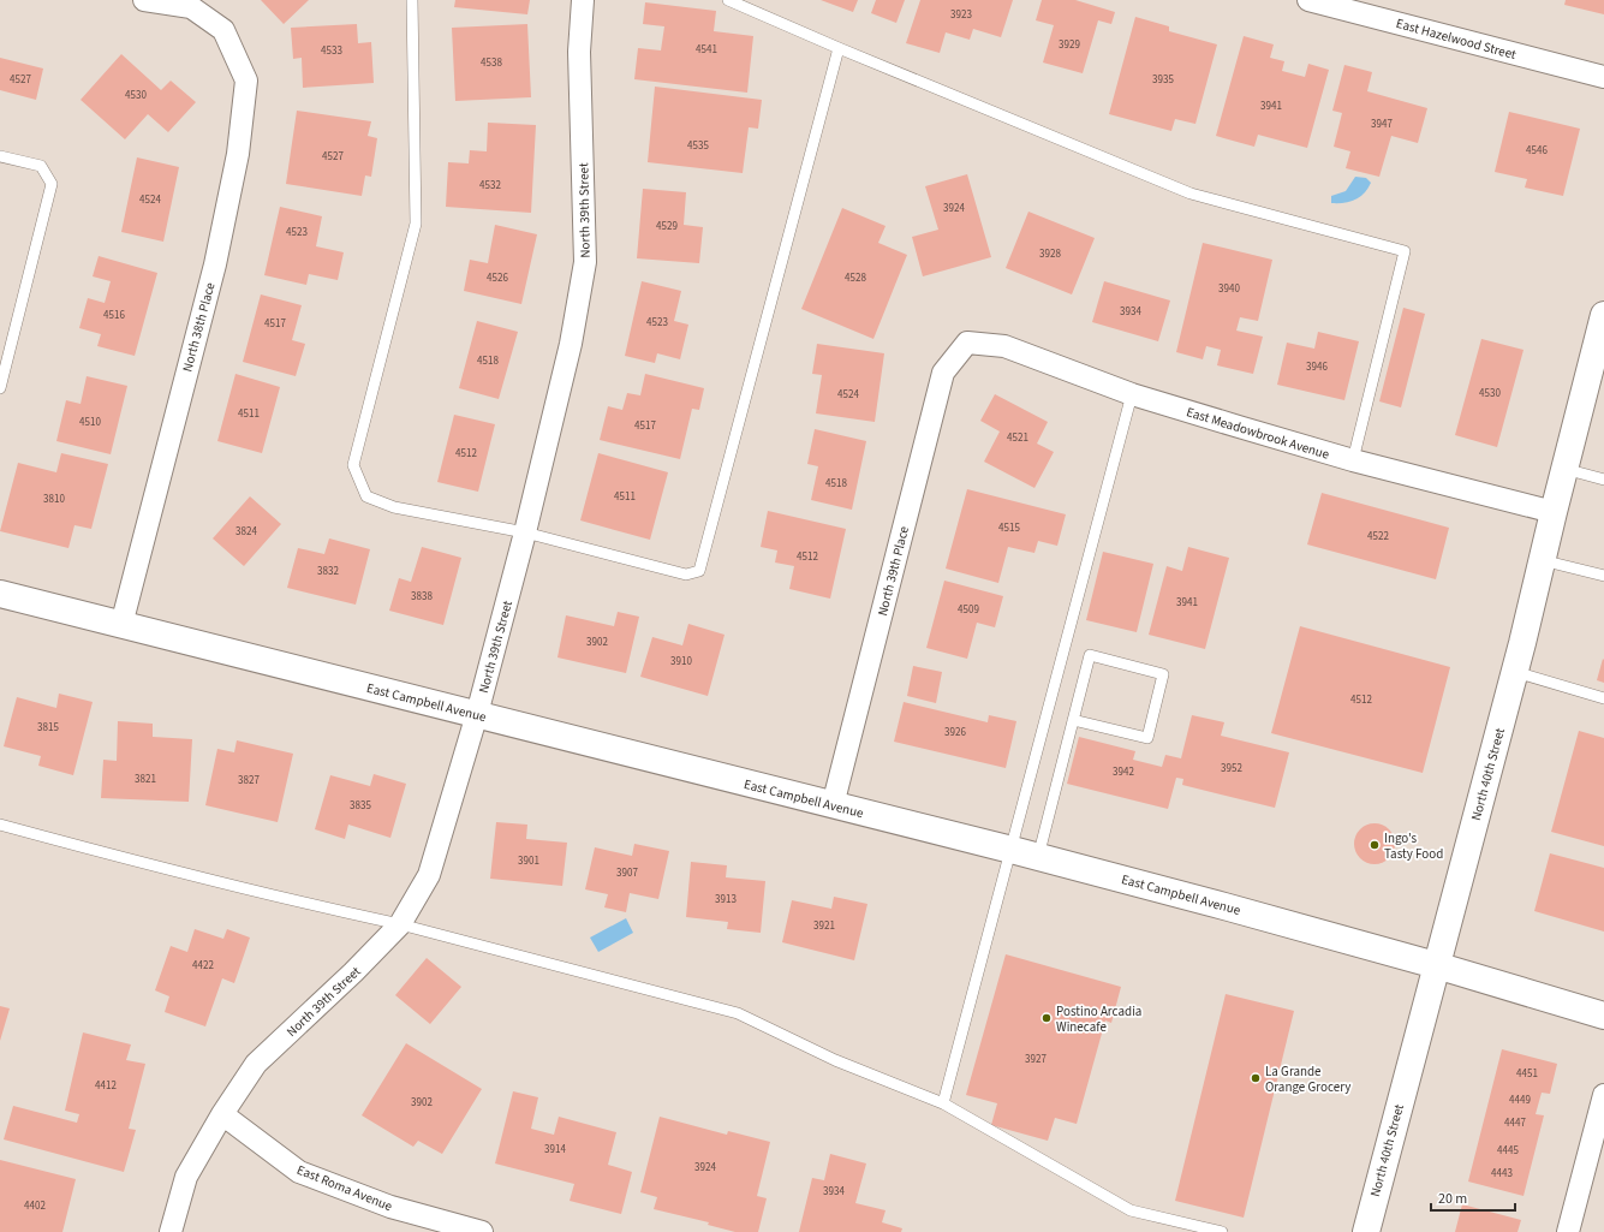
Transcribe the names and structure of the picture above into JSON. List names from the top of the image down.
{
  "streets": {
    "street": [
      "East Hazelwood Street",
      "North 39th Street",
      "North 38th Place",
      "East Meadowbrook Avenue",
      "North 39th Place",
      "East Campbell Avenue",
      "North 40th Street",
      "East Roma Avenue"
    ]
  },
  "crossings": [
    ["North 39th Street", "East Campbell Avenue"],
    ["North 39th Street", "East Roma Avenue"],
    ["North 38th Place", "East Campbell Avenue"],
    ["East Meadowbrook Avenue", "North 39th Place"],
    ["East Meadowbrook Avenue", "North 40th Street"],
    ["North 39th Place", "East Campbell Avenue"],
    ["East Campbell Avenue", "North 40th Street"]
  ],
  "places": ["Ingo's Tasty Food", "Postino Arcadia Winecafe", "La Grande Orange Grocery"],
  "house_numbers": [
    "3923",
    "3929",
    "4541",
    "4533",
    "4538",
    "4527",
    "3935",
    "4530",
    "3941",
    "3947",
    "4535",
    "4546",
    "4527",
    "4532",
    "4524",
    "3924",
    "4529",
    "4523",
    "3928",
    "4526",
    "4528",
    "3940",
    "3934",
    "4516",
    "4523",
    "4517",
    "4518",
    "3946",
    "4530",
    "4524",
    "4511",
    "4510",
    "4517",
    "4521",
    "4512",
    "4518",
    "4511",
    "3810",
    "4515",
    "3824",
    "4522",
    "4512",
    "3832",
    "3838",
    "3941",
    "4509",
    "3902",
    "3910",
    "4512",
    "3815",
    "3926",
    "3952",
    "3942",
    "3821",
    "3827",
    "3835",
    "3901",
    "3907",
    "3913",
    "3921",
    "4422",
    "3927",
    "4451",
    "4412",
    "4449",
    "3902",
    "4447",
    "3914",
    "4445",
    "3924",
    "4443",
    "3934",
    "4402"
  ],
  "scale_bar": "20 m"
}
